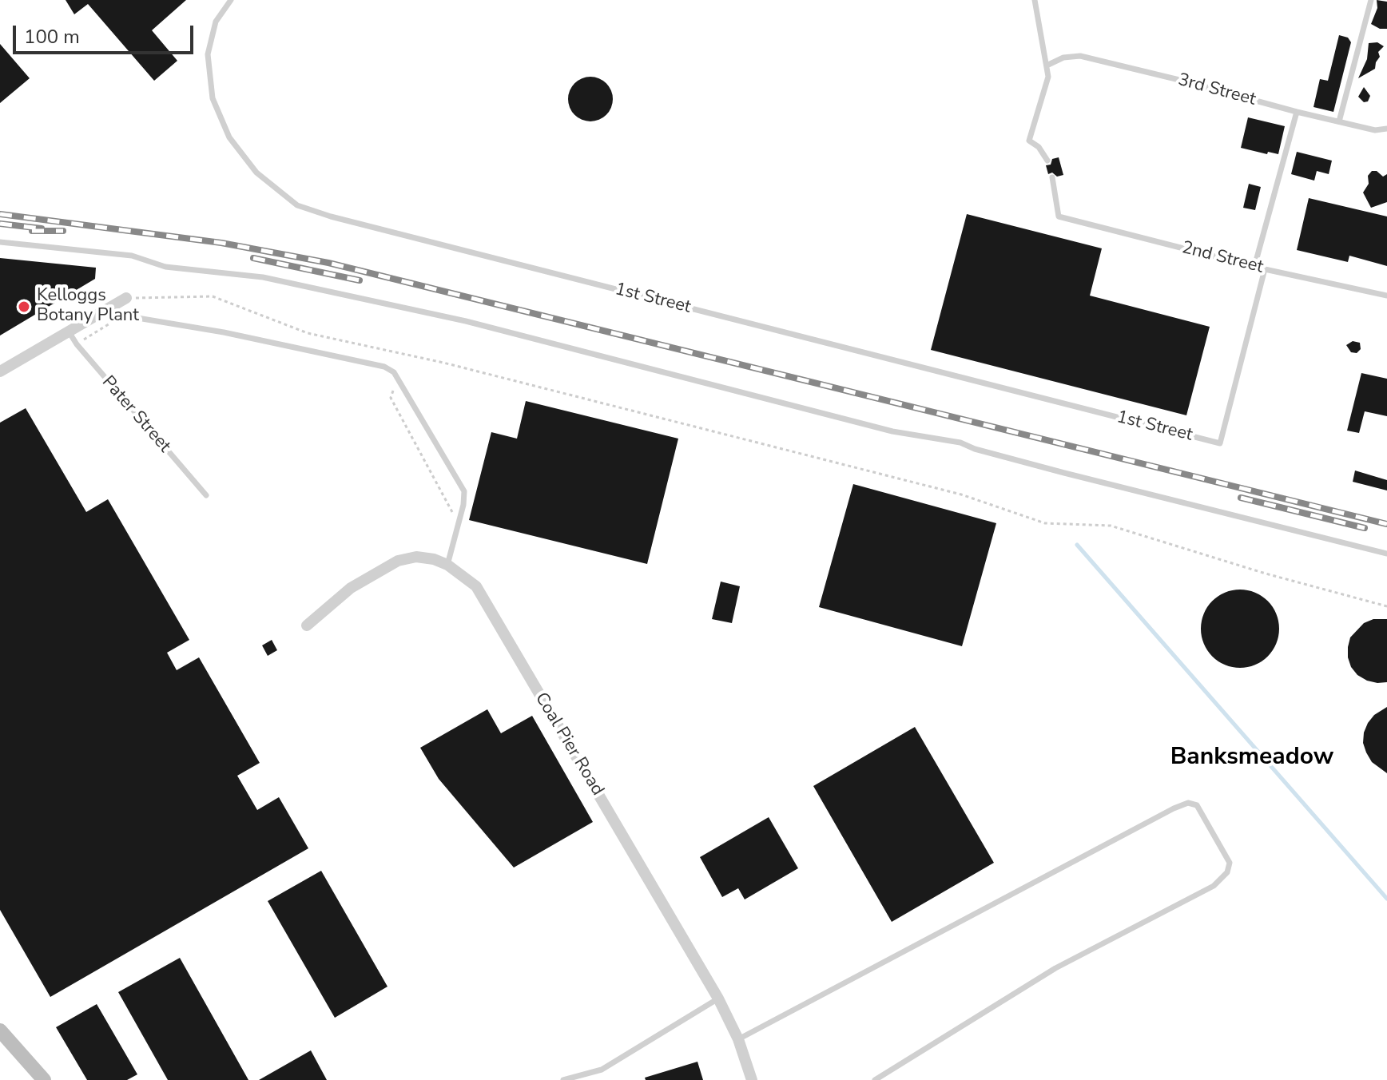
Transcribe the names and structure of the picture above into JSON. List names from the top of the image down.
{
  "streets": {
    "street": ["Coal Pier Road"],
    "lane": [
      "3rd Street",
      "2nd Street",
      "1st Street",
      "Pater Street"
    ]
  },
  "crossings": [
    ["2nd Street", "1st Street"]
  ],
  "districts": ["Banksmeadow"],
  "places": ["Kelloggs Botany Plant"],
  "scale_bar": "100 m"
}
